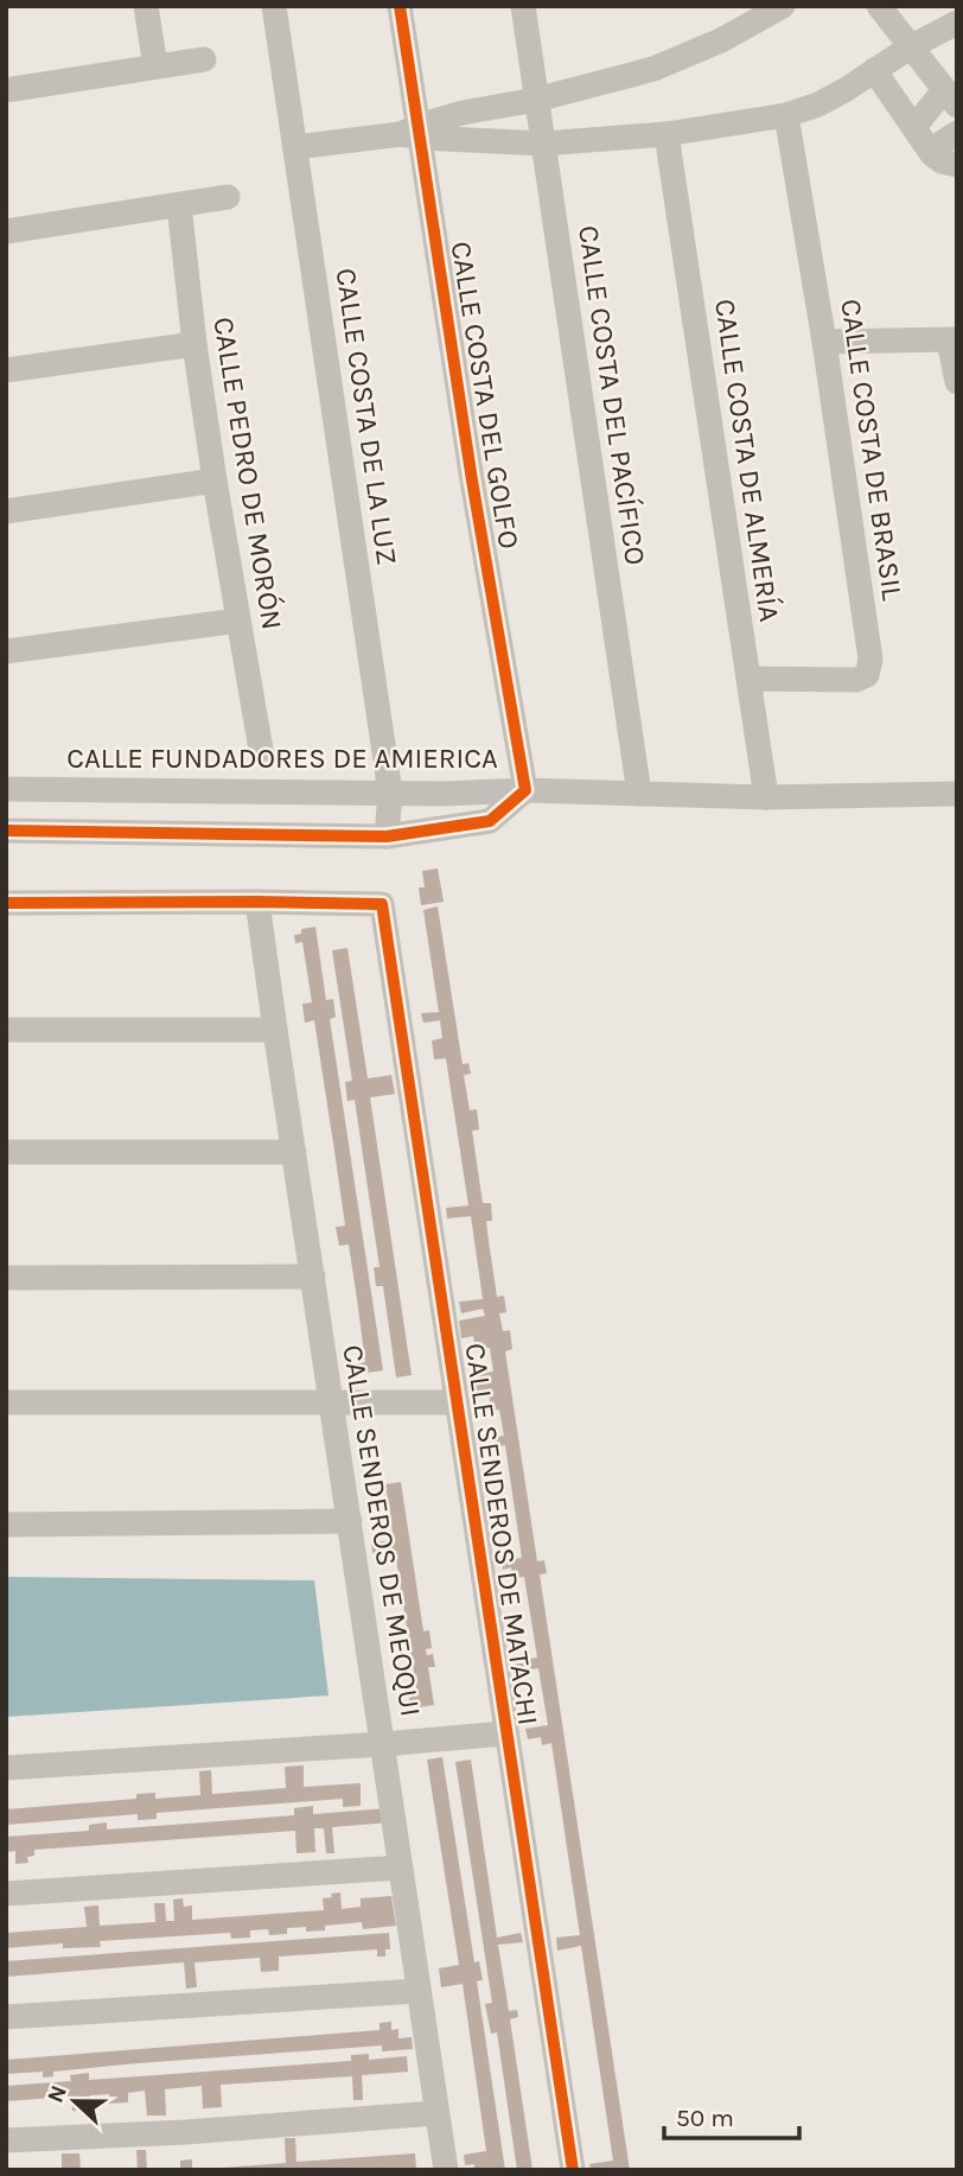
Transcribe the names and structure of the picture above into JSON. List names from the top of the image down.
{
  "streets": {
    "street": [
      "CALLE COSTA DEL GOLFO",
      "CALLE COSTA DEL PACÍFICO",
      "CALLE COSTA DE LA LUZ",
      "CALLE COSTA DE BRASIL",
      "CALLE COSTA DE ALMERÍA",
      "CALLE PEDRO DE MORÓN",
      "CALLE FUNDADORES DE AMIERICA",
      "CALLE SENDEROS DE MEOQUI",
      "CALLE SENDEROS DE MATACHI"
    ]
  },
  "crossings": [
    ["CALLE COSTA DEL GOLFO", "CALLE FUNDADORES DE AMIERICA"],
    ["CALLE COSTA DEL PACÍFICO", "CALLE FUNDADORES DE AMIERICA"],
    ["CALLE COSTA DE LA LUZ", "CALLE FUNDADORES DE AMIERICA"],
    ["CALLE COSTA DE BRASIL", "CALLE COSTA DE ALMERÍA"],
    ["CALLE COSTA DE ALMERÍA", "CALLE FUNDADORES DE AMIERICA"],
    ["CALLE SENDEROS DE MEOQUI", "CALLE SENDEROS DE MATACHI"]
  ],
  "scale_bar": "50 m",
  "north": "left"
}
